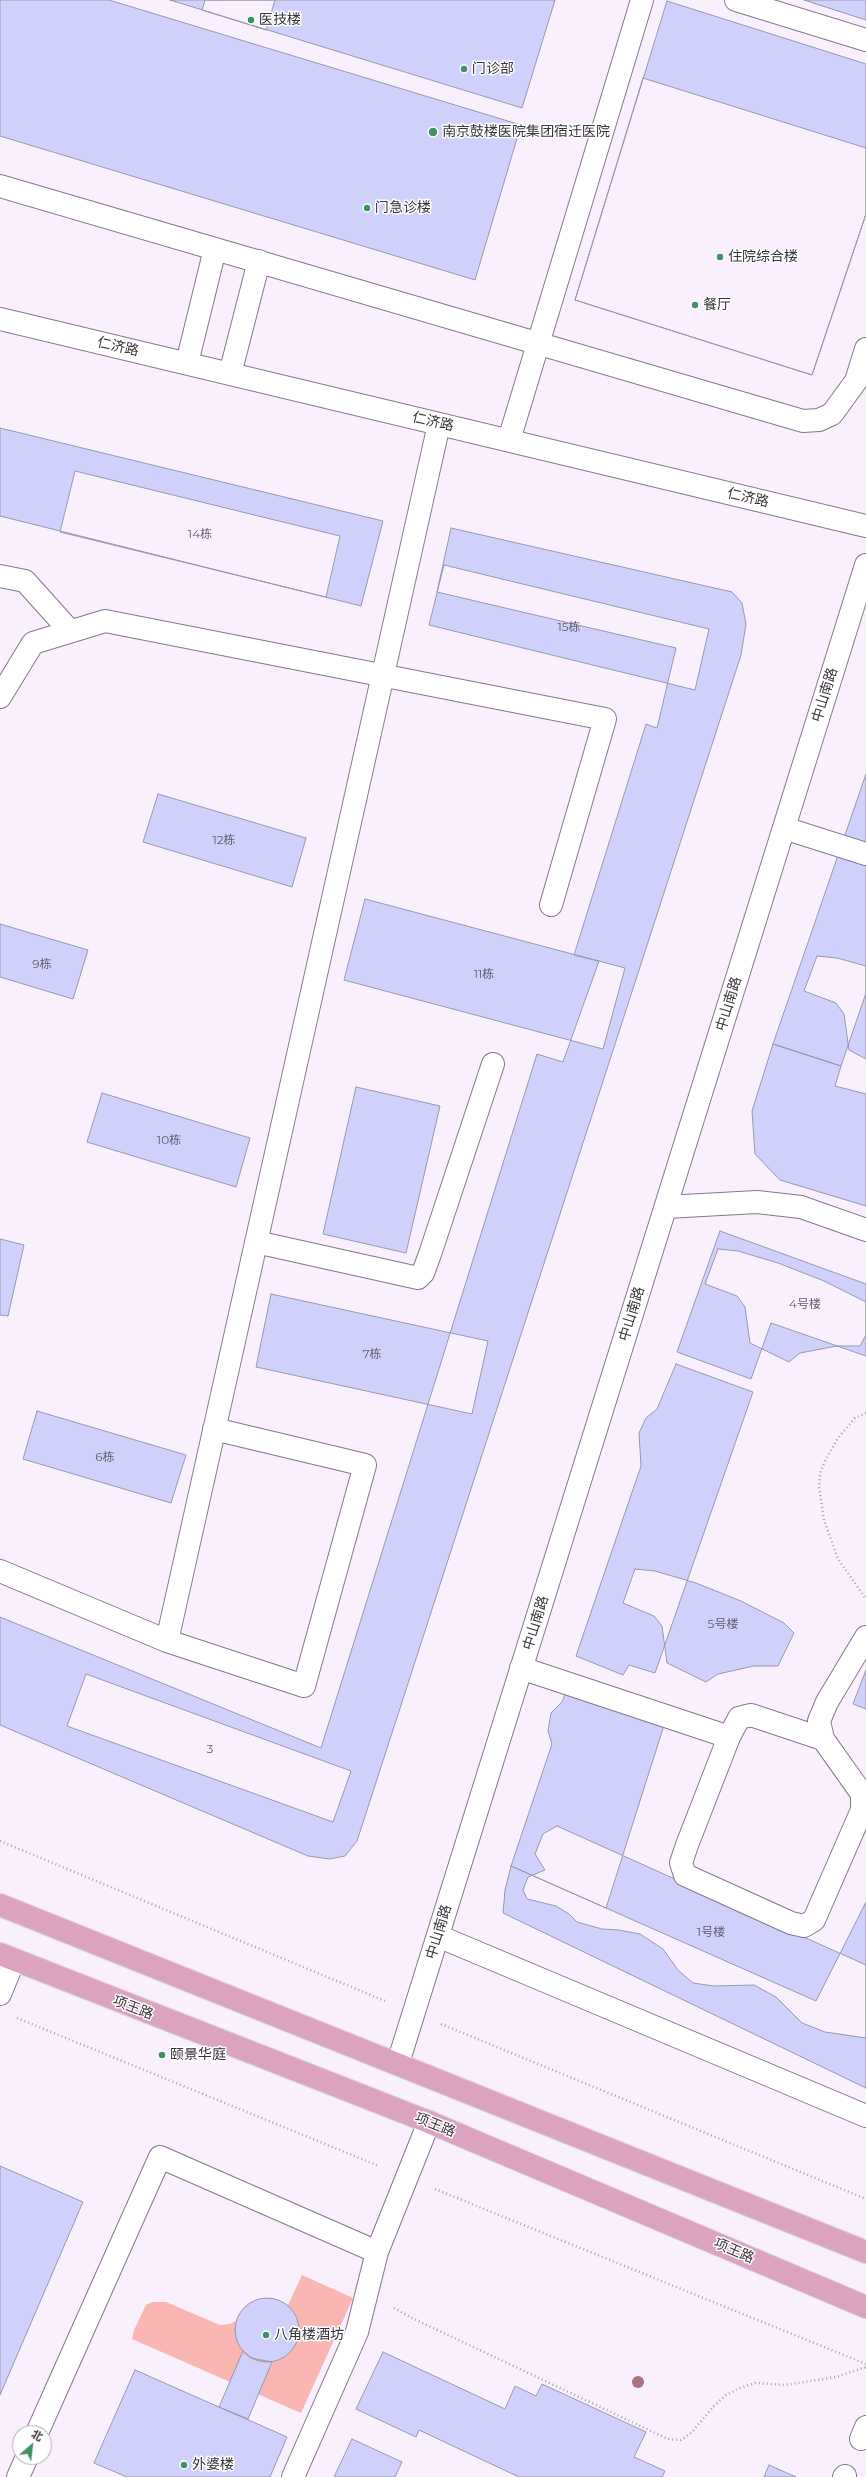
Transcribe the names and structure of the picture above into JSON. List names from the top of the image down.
{
  "streets": {
    "main road": ["项王路"],
    "street": ["仁济路", "中山南路"]
  },
  "places": [
    "医技楼",
    "门诊部",
    "南京鼓楼医院集团宿迁医院",
    "门急诊楼",
    "住院综合楼",
    "餐厅",
    "颐景华庭",
    "八角楼酒坊",
    "外婆楼"
  ],
  "house_numbers": [
    "14栋",
    "15栋",
    "12栋",
    "9栋",
    "11栋",
    "10栋",
    "4号楼",
    "7栋",
    "6栋",
    "5号楼",
    "3",
    "1号楼"
  ],
  "north": "top right"
}
